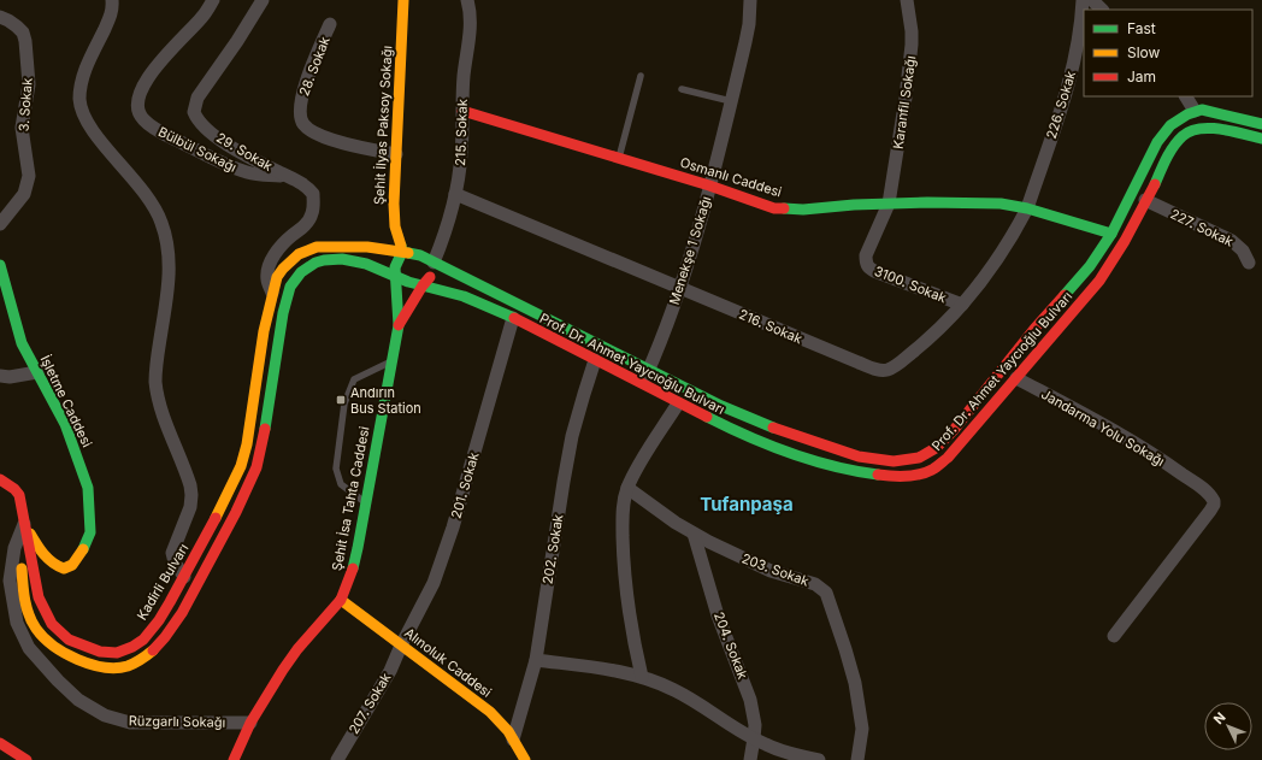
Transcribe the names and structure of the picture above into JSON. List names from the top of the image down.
{
  "streets": {
    "main road": [
      "Şehit İlyas Paksoy Sokağı",
      "Osmanlı Caddesi",
      "Prof. Dr. Ahmet Yaycıoğlu Bulvarı",
      "İşletme Caddesi",
      "Şehit İsa Tahta Caddesi",
      "Kadirli Bulvarı",
      "Alınoluk Caddesi"
    ],
    "street": [
      "28. Sokak",
      "Karanfil Sokağı",
      "3. Sokak",
      "226. Sokak",
      "215. Sokak",
      "Bülbül Sokağı",
      "29. Sokak",
      "227. Sokak",
      "Menekşe 1 Sokağı",
      "3100. Sokak",
      "216. Sokak",
      "Jandarma Yolu Sokağı",
      "201. Sokak",
      "202. Sokak",
      "203. Sokak",
      "204. Sokak",
      "207. Sokak",
      "Rüzgarlı Sokağı"
    ]
  },
  "crossings": [
    ["28. Sokak", "Şehit İlyas Paksoy Sokağı"],
    ["Karanfil Sokağı", "Osmanlı Caddesi"],
    ["Karanfil Sokağı", "3100. Sokak"],
    ["226. Sokak", "Osmanlı Caddesi"],
    ["226. Sokak", "216. Sokak"],
    ["Şehit İlyas Paksoy Sokağı", "215. Sokak"],
    ["Şehit İlyas Paksoy Sokağı", "Prof. Dr. Ahmet Yaycıoğlu Bulvarı"],
    ["Şehit İlyas Paksoy Sokağı", "Şehit İsa Tahta Caddesi"],
    ["Şehit İlyas Paksoy Sokağı", "Kadirli Bulvarı"],
    ["215. Sokak", "Osmanlı Caddesi"],
    ["215. Sokak", "216. Sokak"],
    ["215. Sokak", "Prof. Dr. Ahmet Yaycıoğlu Bulvarı"],
    ["215. Sokak", "Şehit İsa Tahta Caddesi"],
    ["215. Sokak", "Kadirli Bulvarı"],
    ["Bülbül Sokağı", "29. Sokak"],
    ["29. Sokak", "Kadirli Bulvarı"],
    ["Osmanlı Caddesi", "Menekşe 1 Sokağı"],
    ["Osmanlı Caddesi", "3100. Sokak"],
    ["Osmanlı Caddesi", "216. Sokak"],
    ["Osmanlı Caddesi", "Prof. Dr. Ahmet Yaycıoğlu Bulvarı"],
    ["227. Sokak", "Prof. Dr. Ahmet Yaycıoğlu Bulvarı"],
    ["Menekşe 1 Sokağı", "216. Sokak"],
    ["Menekşe 1 Sokağı", "Prof. Dr. Ahmet Yaycıoğlu Bulvarı"],
    ["3100. Sokak", "216. Sokak"],
    ["Prof. Dr. Ahmet Yaycıoğlu Bulvarı", "Jandarma Yolu Sokağı"],
    ["Prof. Dr. Ahmet Yaycıoğlu Bulvarı", "201. Sokak"],
    ["Prof. Dr. Ahmet Yaycıoğlu Bulvarı", "Şehit İsa Tahta Caddesi"],
    ["Prof. Dr. Ahmet Yaycıoğlu Bulvarı", "202. Sokak"],
    ["Prof. Dr. Ahmet Yaycıoğlu Bulvarı", "Kadirli Bulvarı"],
    ["İşletme Caddesi", "Kadirli Bulvarı"],
    ["İşletme Caddesi", "Rüzgarlı Sokağı"],
    ["201. Sokak", "Alınoluk Caddesi"],
    ["201. Sokak", "207. Sokak"],
    ["Şehit İsa Tahta Caddesi", "Kadirli Bulvarı"],
    ["Şehit İsa Tahta Caddesi", "Alınoluk Caddesi"],
    ["Şehit İsa Tahta Caddesi", "Rüzgarlı Sokağı"],
    ["202. Sokak", "Alınoluk Caddesi"],
    ["203. Sokak", "204. Sokak"],
    ["Kadirli Bulvarı", "Rüzgarlı Sokağı"],
    ["Alınoluk Caddesi", "207. Sokak"]
  ],
  "districts": ["Tufanpaşa"],
  "places": {
    "transit": ["Andırın Bus Station"]
  },
  "legend": ["Fast", "Slow", "Jam"],
  "north": "top left"
}
